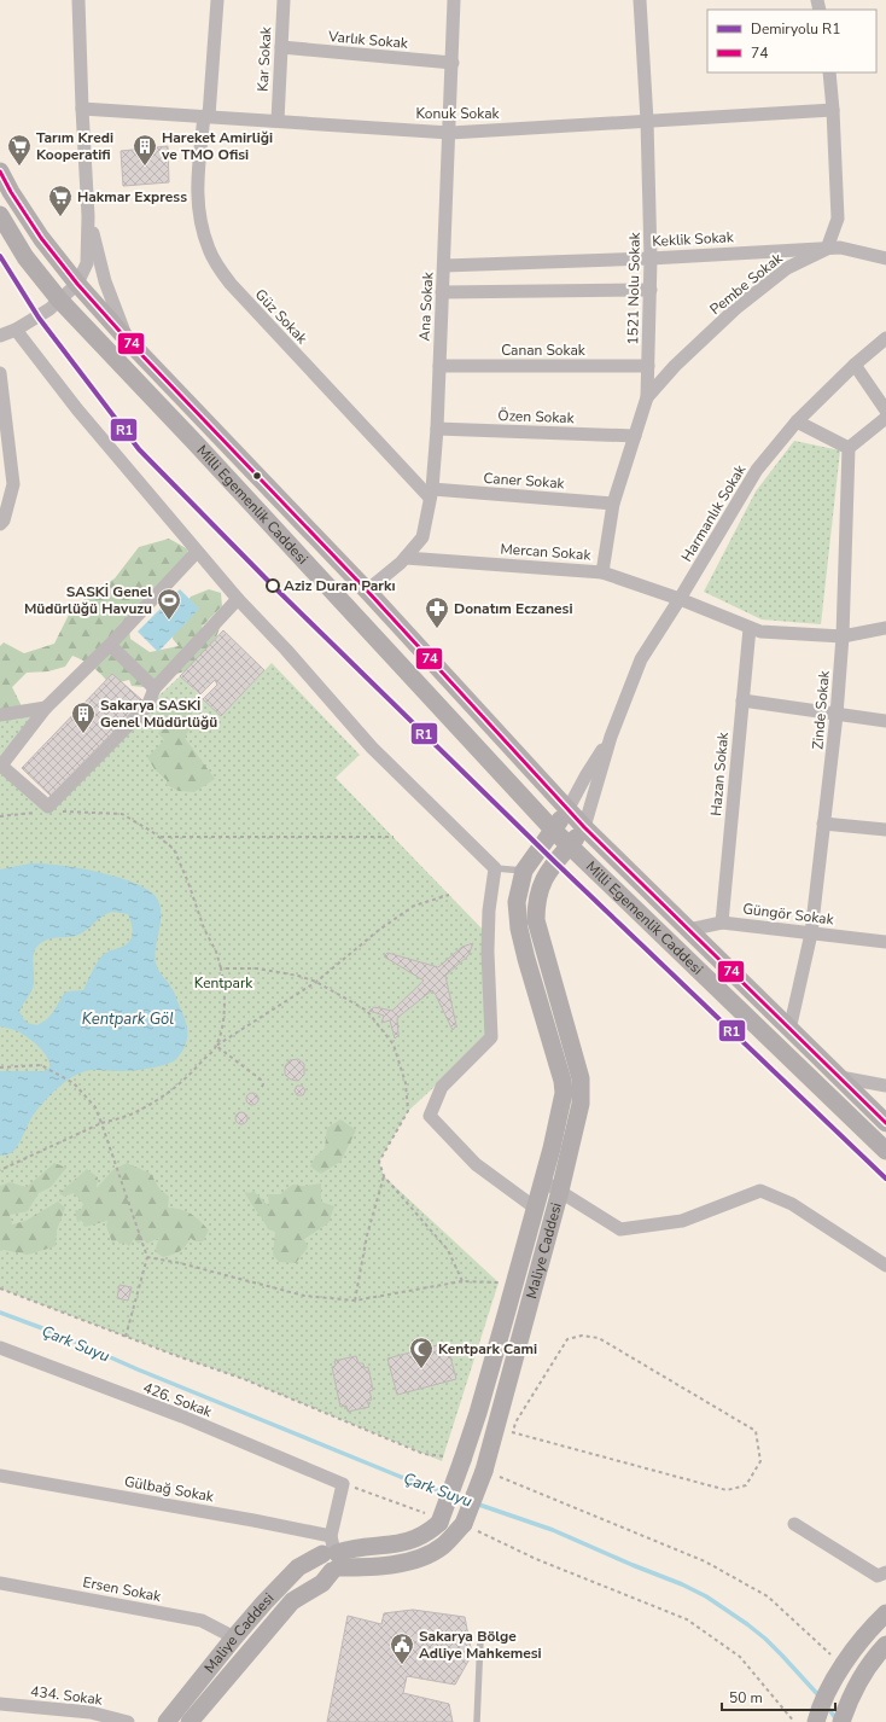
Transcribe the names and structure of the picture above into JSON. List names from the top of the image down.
{
  "streets": {
    "main road": ["Milli Egemenlik Caddesi", "Maliye Caddesi"],
    "street": [
      "Varlık Sokak",
      "Kar Sokak",
      "Konuk Sokak",
      "Keklik Sokak",
      "Pembe Sokak",
      "1521 Nolu Sokak",
      "Ana Sokak",
      "Güz Sokak",
      "Canan Sokak",
      "Özen Sokak",
      "Caner Sokak",
      "Harmanlık Sokak",
      "Mercan Sokak",
      "Zinde Sokak",
      "Hazan Sokak",
      "Güngör Sokak",
      "426. Sokak",
      "Gülbağ Sokak",
      "Ersen Sokak",
      "434. Sokak"
    ]
  },
  "crossings": [
    ["Varlık Sokak", "Kar Sokak"],
    ["Varlık Sokak", "Ana Sokak"],
    ["Kar Sokak", "Konuk Sokak"],
    ["Konuk Sokak", "1521 Nolu Sokak"],
    ["Konuk Sokak", "Ana Sokak"],
    ["Konuk Sokak", "Güz Sokak"],
    ["Keklik Sokak", "Pembe Sokak"],
    ["Keklik Sokak", "1521 Nolu Sokak"],
    ["Keklik Sokak", "Ana Sokak"],
    ["Pembe Sokak", "1521 Nolu Sokak"],
    ["1521 Nolu Sokak", "Canan Sokak"],
    ["1521 Nolu Sokak", "Özen Sokak"],
    ["1521 Nolu Sokak", "Caner Sokak"],
    ["1521 Nolu Sokak", "Mercan Sokak"],
    ["Ana Sokak", "Güz Sokak"],
    ["Ana Sokak", "Canan Sokak"],
    ["Ana Sokak", "Özen Sokak"],
    ["Ana Sokak", "Caner Sokak"],
    ["Ana Sokak", "Milli Egemenlik Caddesi"],
    ["Ana Sokak", "Mercan Sokak"],
    ["Güz Sokak", "Caner Sokak"],
    ["Milli Egemenlik Caddesi", "Harmanlık Sokak"],
    ["Milli Egemenlik Caddesi", "Zinde Sokak"],
    ["Milli Egemenlik Caddesi", "Güngör Sokak"],
    ["Milli Egemenlik Caddesi", "Maliye Caddesi"],
    ["Harmanlık Sokak", "Mercan Sokak"],
    ["Harmanlık Sokak", "Maliye Caddesi"],
    ["Mercan Sokak", "Zinde Sokak"],
    ["Mercan Sokak", "Hazan Sokak"],
    ["Zinde Sokak", "Güngör Sokak"],
    ["Hazan Sokak", "Güngör Sokak"],
    ["Maliye Caddesi", "Gülbağ Sokak"],
    ["Maliye Caddesi", "Ersen Sokak"]
  ],
  "water": ["Kentpark Göl", "Çark Suyu"],
  "parks": ["Kentpark"],
  "places": {
    "supermarket": ["Tarım Kredi Kooperatifi", "Hakmar Express"],
    "building": ["Hareket Amirliği ve TMO Ofisi", "Sakarya SASKİ Genel Müdürlüğü"],
    "other": ["Aziz Duran Parkı"],
    "sports": ["SASKİ Genel Müdürlüğü Havuzu"],
    "pharmacy": ["Donatım Eczanesi"],
    "mosque": ["Kentpark Cami"],
    "public building": ["Sakarya Bölge Adliye Mahkemesi"]
  },
  "lines": ["transit line 74", "rail line R1"],
  "legend": ["Demiryolu R1", "74"],
  "scale_bar": "50 m"
}
